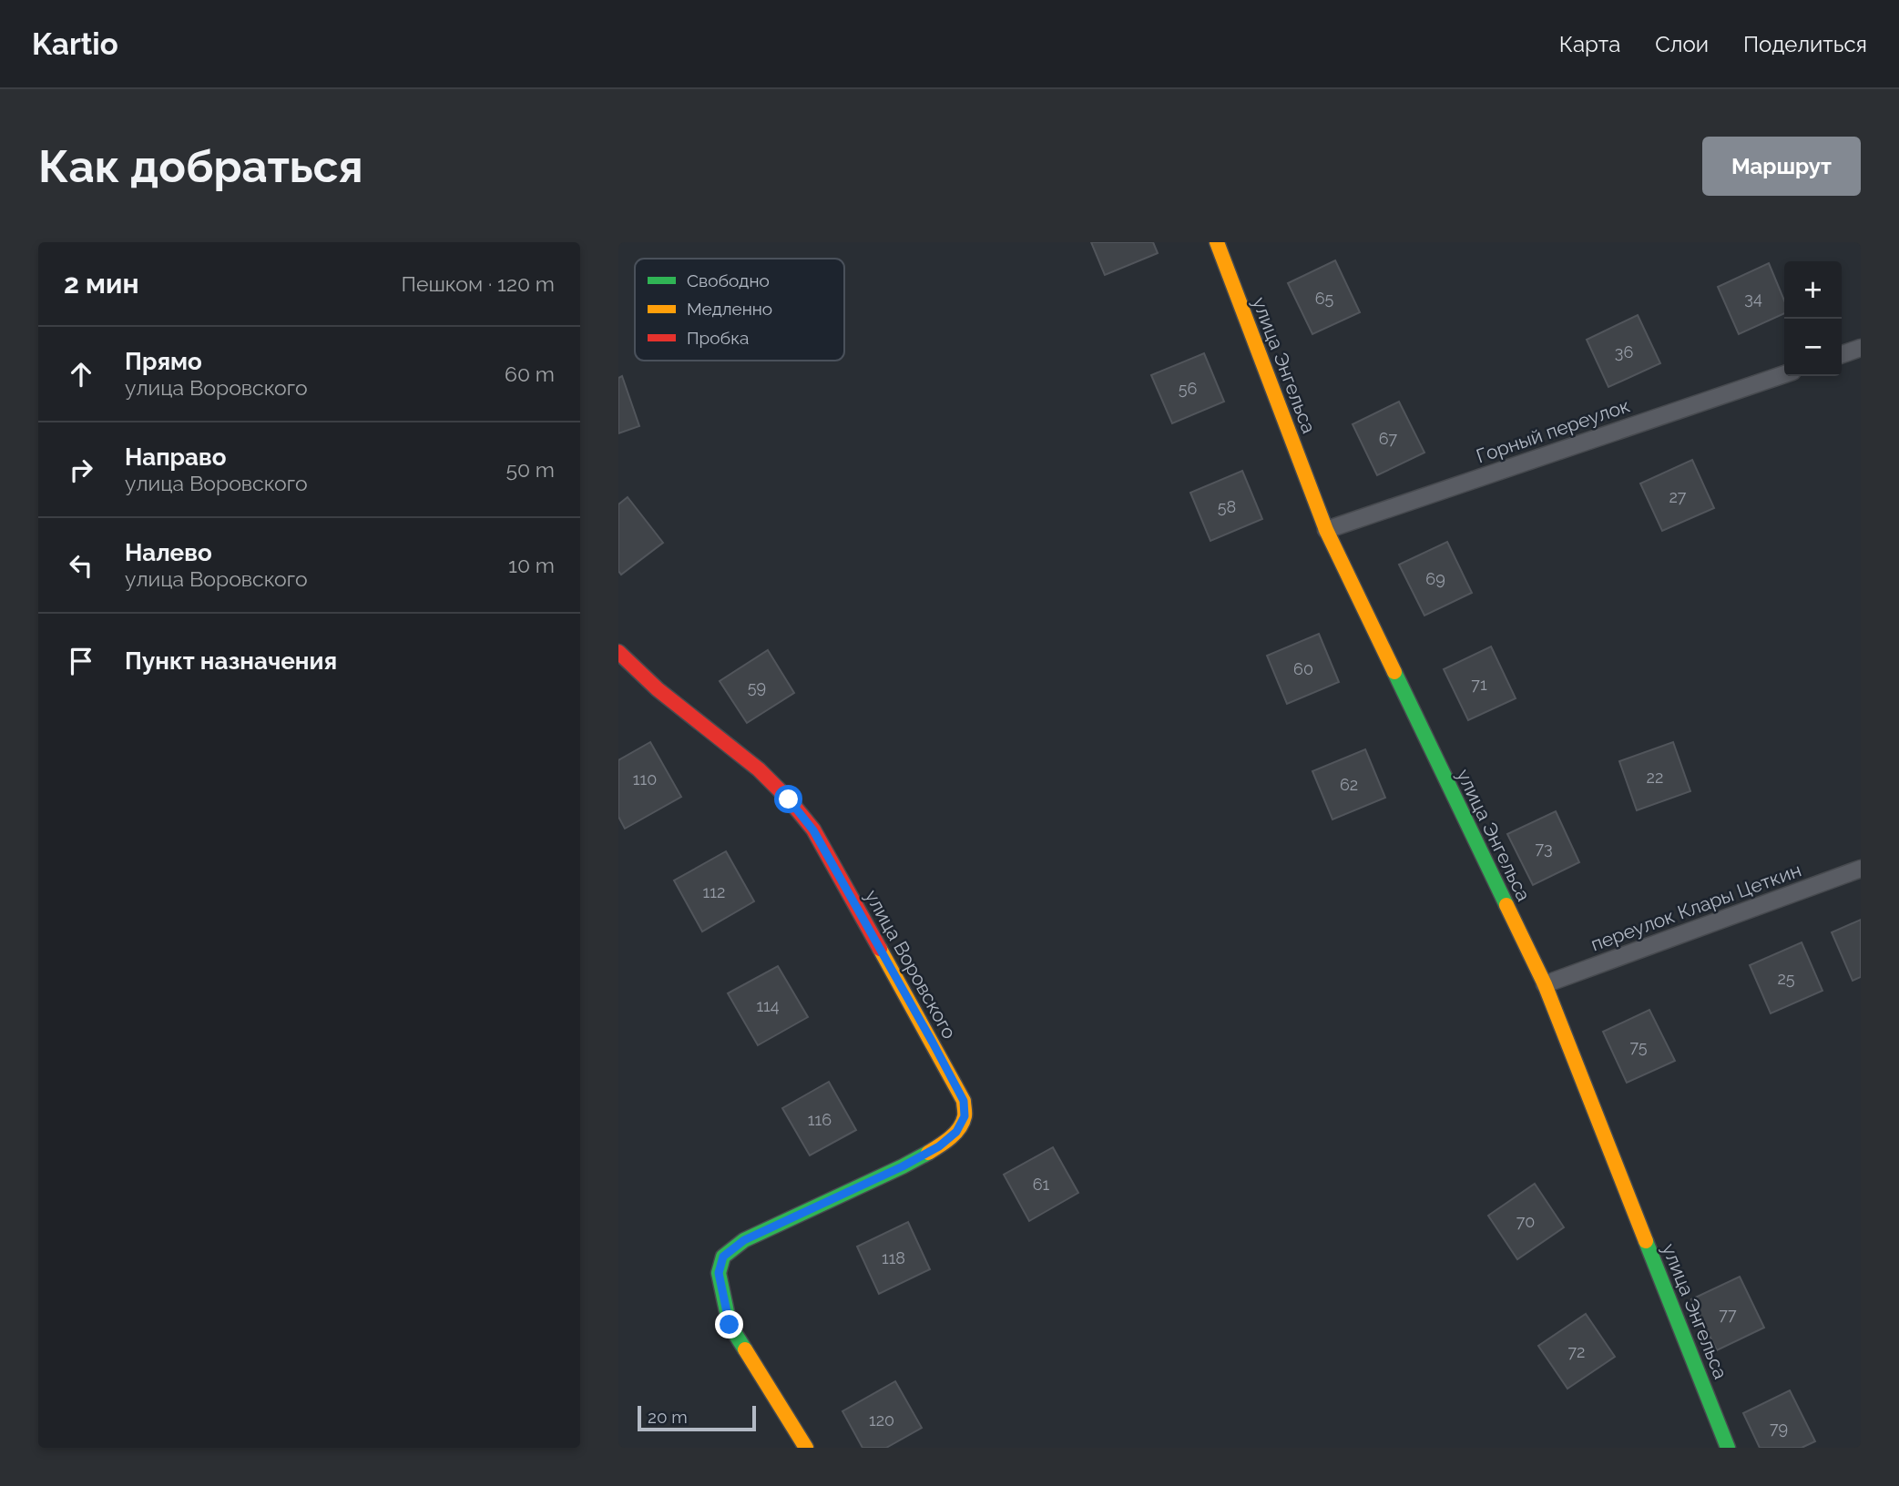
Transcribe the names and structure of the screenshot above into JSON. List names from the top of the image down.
{
  "streets": {
    "street": ["улица Энгельса", "улица Воровского"],
    "lane": ["Горный переулок", "переулок Клары Цеткин"]
  },
  "crossings": [
    ["улица Энгельса", "Горный переулок"],
    ["улица Энгельса", "переулок Клары Цеткин"]
  ],
  "house_numbers": [
    "65",
    "34",
    "36",
    "56",
    "67",
    "27",
    "58",
    "69",
    "60",
    "71",
    "59",
    "22",
    "110",
    "62",
    "73",
    "112",
    "25",
    "114",
    "75",
    "116",
    "61",
    "70",
    "118",
    "77",
    "72",
    "120",
    "79"
  ],
  "legend": ["Свободно", "Медленно", "Пробка"],
  "scale_bar": "20 m",
  "page": {
    "header": "Kartio",
    "nav": ["Карта", "Слои", "Поделиться"],
    "buttons": "Маршрут",
    "title": "Как добраться",
    "heading": ["2 мин", "Пешком · 120 m"],
    "map_buttons": ["+", "−"],
    "list": [
      ["Прямо", "улица Воровского", "60 m"],
      ["Направо", "улица Воровского", "50 m"],
      ["Налево", "улица Воровского", "10 m"],
      "Пункт назначения"
    ],
    "scale": "20 m"
  }
}
